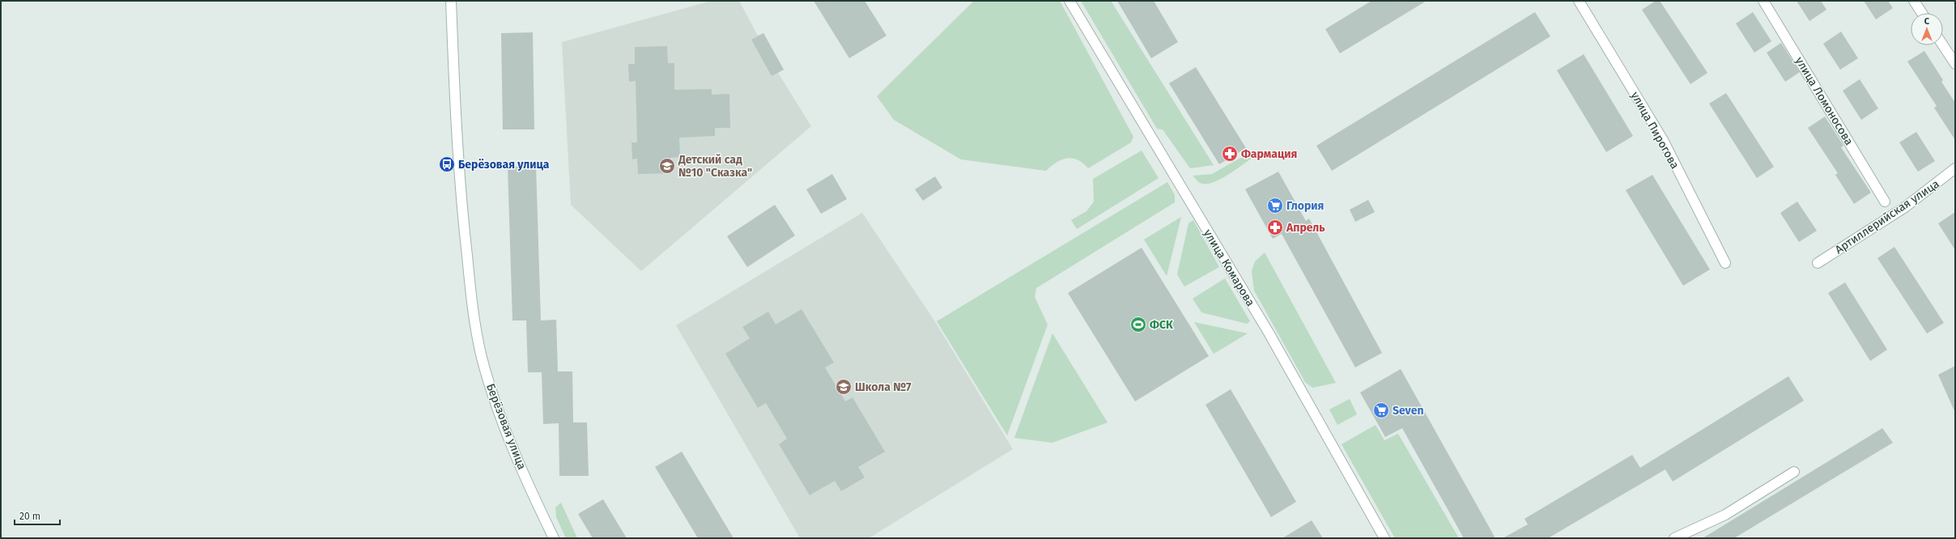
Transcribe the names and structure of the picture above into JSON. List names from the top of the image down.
{
  "streets": {
    "street": [
      "улица Ломоносова",
      "улица Пирогова",
      "Артиллерийская улица",
      "улица Комарова",
      "Берёзовая улица"
    ]
  },
  "places": {
    "pharmacy": ["Фармация", "Апрель"],
    "bus stop": ["Берёзовая улица"],
    "school or university": ["Детский сад №10 \"Сказка\"", "Школа №7"],
    "supermarket": ["Глория", "Seven"],
    "sports": ["ФСК"]
  },
  "scale_bar": "20 m",
  "north": "top"
}
